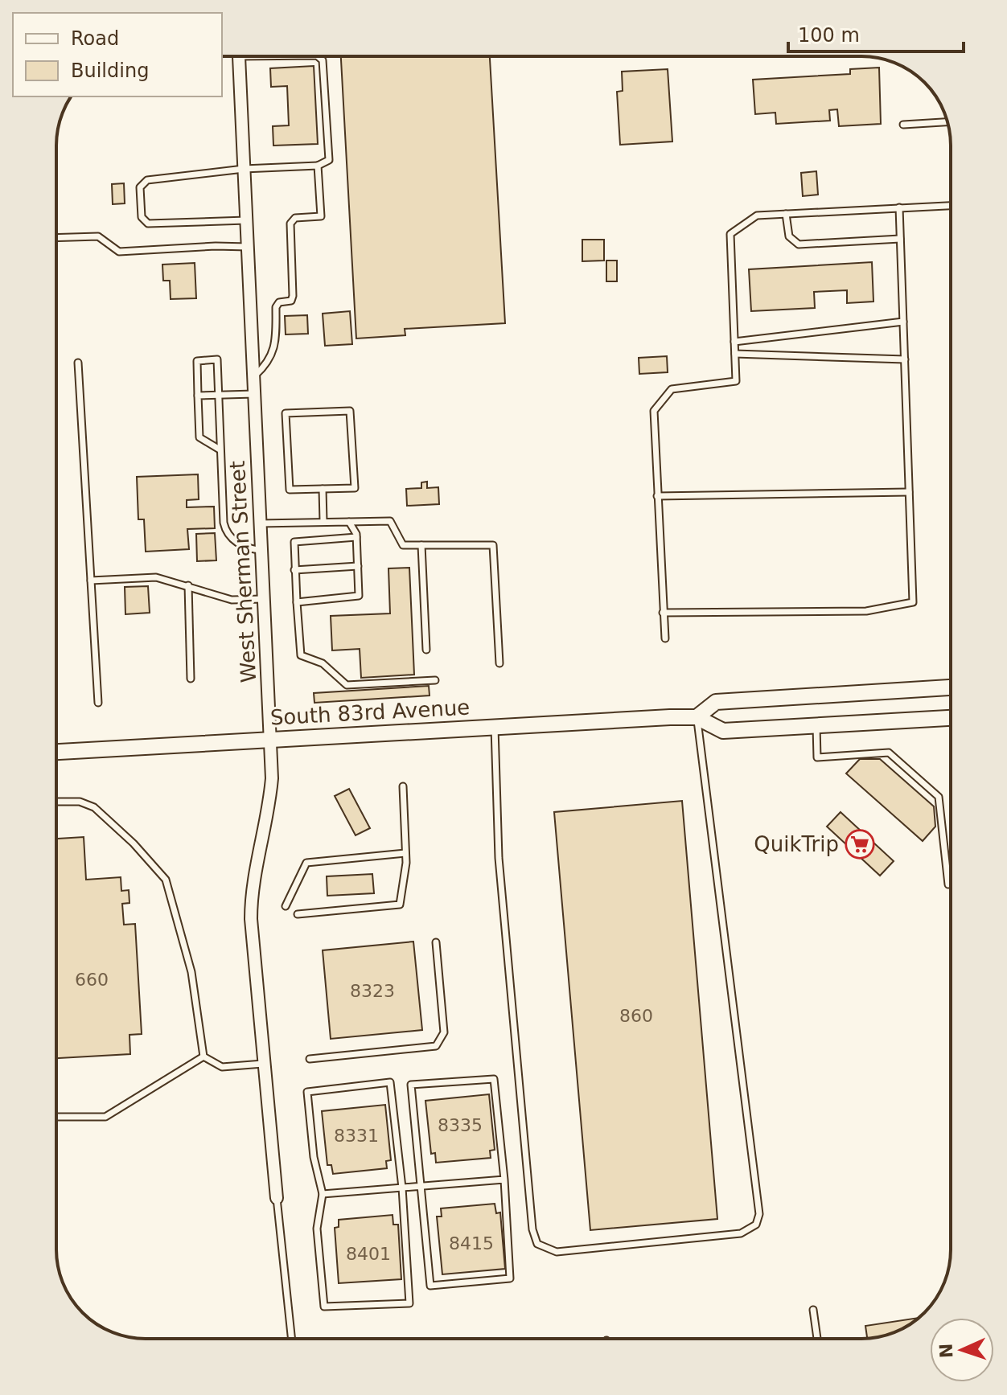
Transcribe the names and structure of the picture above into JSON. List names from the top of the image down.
{
  "streets": {
    "main road": ["South 83rd Avenue"],
    "street": ["West Sherman Street"]
  },
  "crossings": [
    ["West Sherman Street", "South 83rd Avenue"]
  ],
  "places": {
    "supermarket": ["QuikTrip"]
  },
  "house_numbers": [
    "660",
    "8323",
    "860",
    "8335",
    "8331",
    "8415",
    "8401"
  ],
  "legend": ["Road", "Building"],
  "scale_bar": "100 m",
  "north": "left"
}
